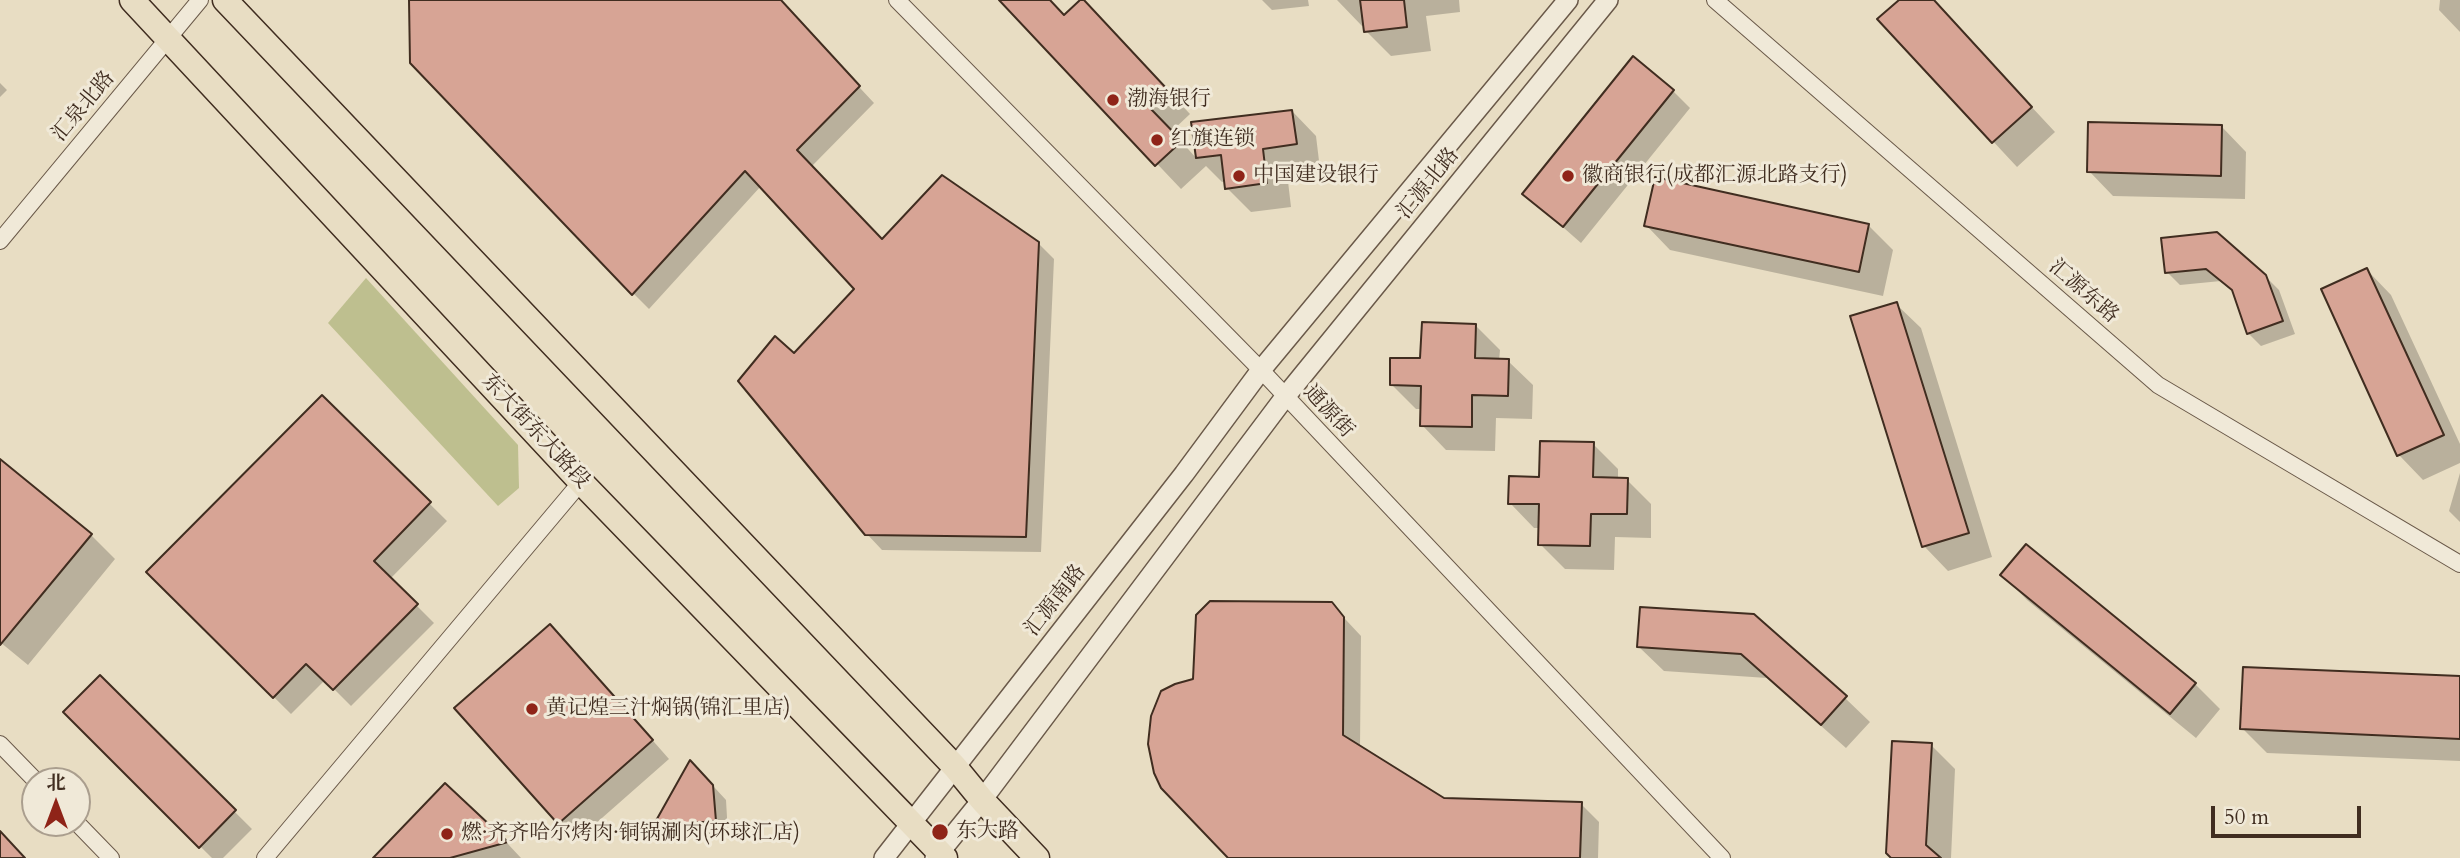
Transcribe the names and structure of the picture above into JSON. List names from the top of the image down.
{
  "streets": {
    "main road": ["东大街东大路段"],
    "street": [
      "汇泉北路",
      "汇源北路",
      "汇源东路",
      "通源街",
      "汇源南路"
    ]
  },
  "crossings": [
    ["汇泉北路", "东大街东大路段"],
    ["汇源北路", "通源街"],
    ["汇源北路", "汇源南路"],
    ["通源街", "汇源南路"],
    ["东大街东大路段", "汇源南路"]
  ],
  "places": [
    "渤海银行",
    "红旗连锁",
    "中国建设银行",
    "徽商银行(成都汇源北路支行)",
    "黄记煌三汁焖锅(锦汇里店)",
    "东大路",
    "燃·齐齐哈尔烤肉·铜锅涮肉(环球汇店)"
  ],
  "scale_bar": "50 m",
  "north": "top"
}
